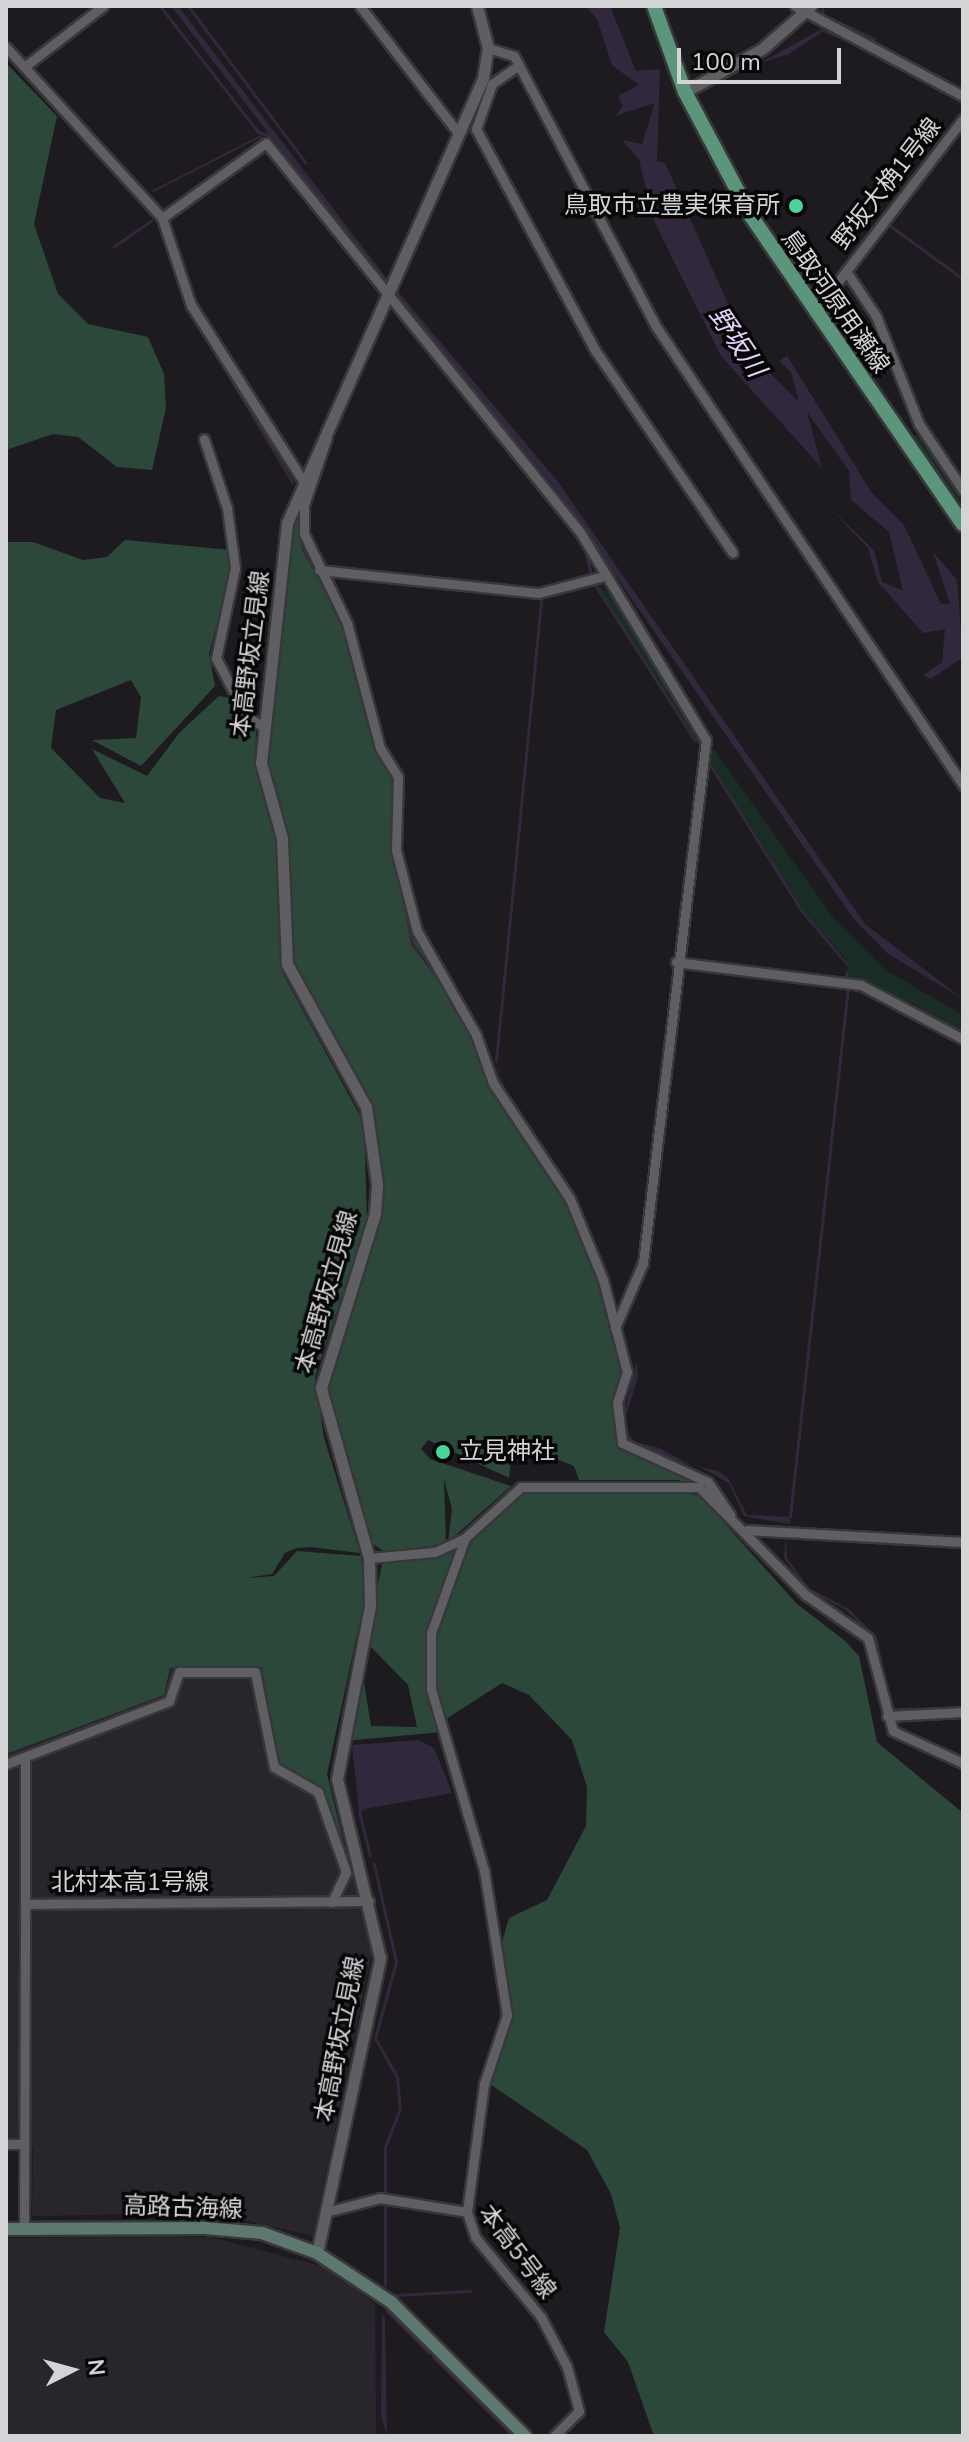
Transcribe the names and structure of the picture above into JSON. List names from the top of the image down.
{
  "streets": {
    "main road": ["鳥取河原用瀬線", "高路古海線"],
    "street": [
      "野坂大桷1号線",
      "本高野坂立見線",
      "北村本高1号線",
      "本高5号線"
    ]
  },
  "crossings": [
    ["野坂大桷1号線", "鳥取河原用瀬線"],
    ["本高野坂立見線", "北村本高1号線"],
    ["本高野坂立見線", "高路古海線"],
    ["本高野坂立見線", "本高5号線"],
    ["北村本高1号線", "高路古海線"]
  ],
  "water": ["野坂川"],
  "places": ["鳥取市立豊実保育所", "立見神社"],
  "scale_bar": "100 m",
  "north": "right"
}
